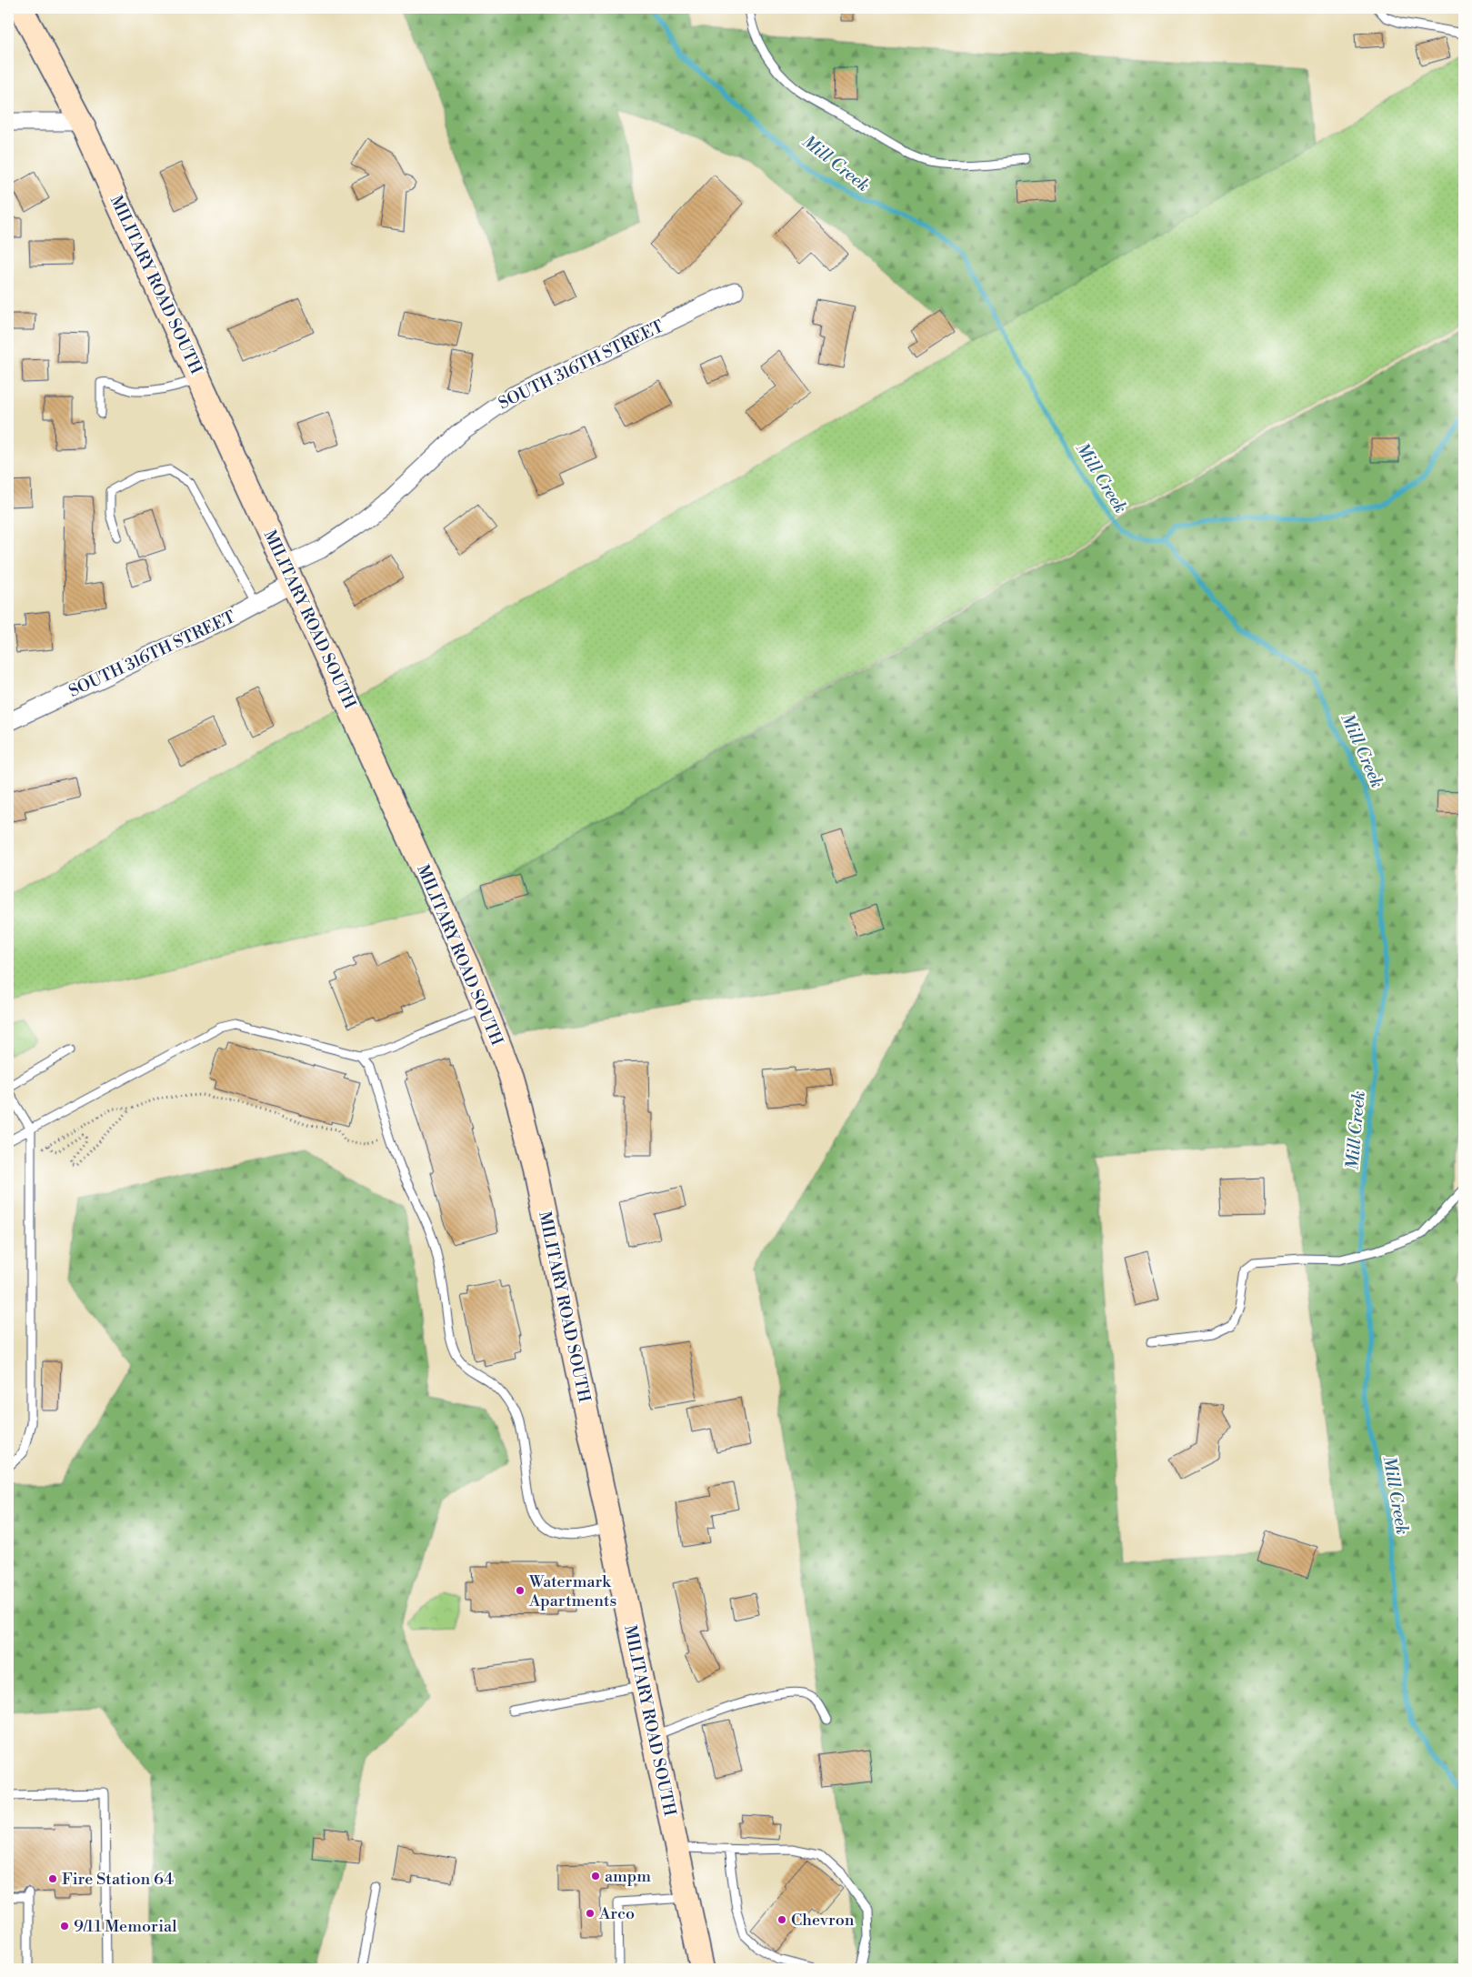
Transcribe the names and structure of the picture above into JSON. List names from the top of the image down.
{
  "streets": {
    "main road": ["MILITARY ROAD SOUTH"],
    "street": ["SOUTH 316TH STREET"]
  },
  "crossings": [
    ["MILITARY ROAD SOUTH", "SOUTH 316TH STREET"]
  ],
  "water": ["Mill Creek"],
  "places": [
    "Watermark Apartments",
    "ampm",
    "Fire Station 64",
    "Arco",
    "Chevron",
    "9/11 Memorial"
  ]
}
